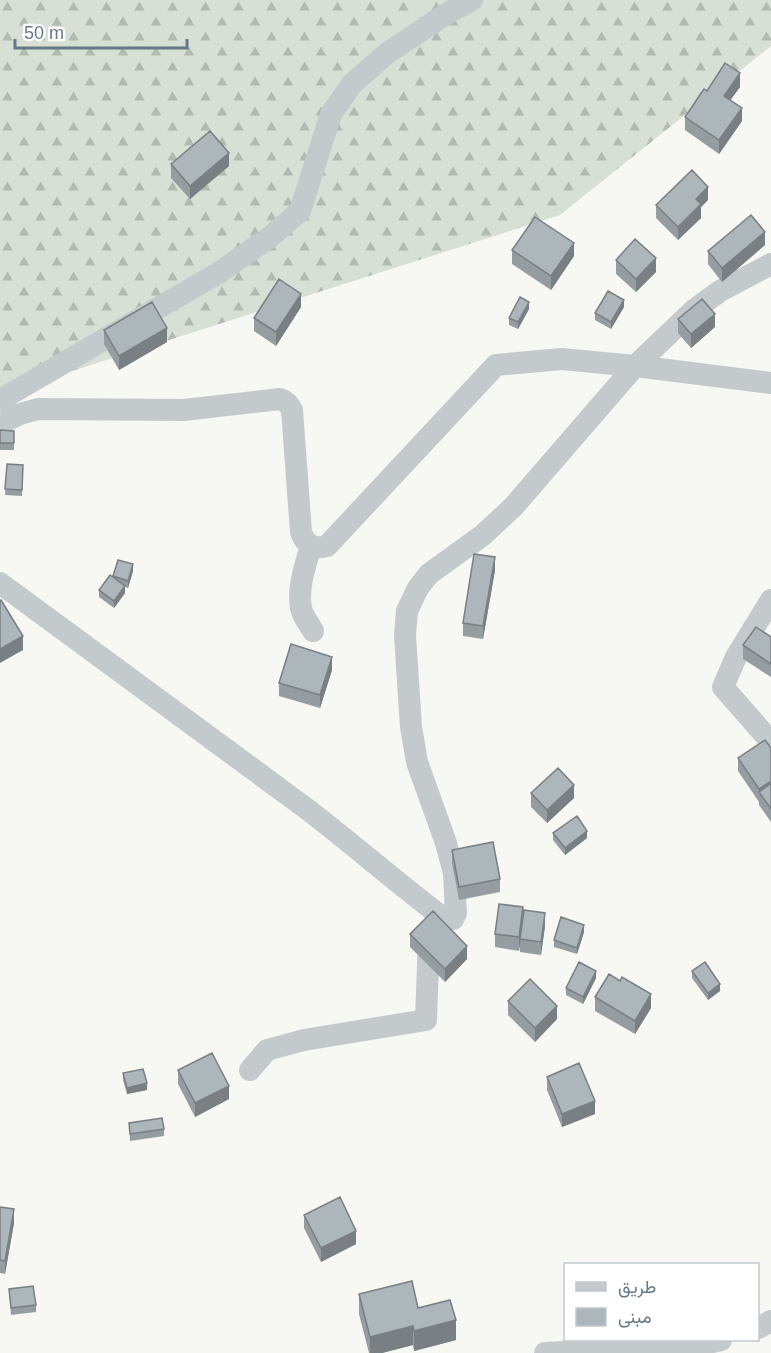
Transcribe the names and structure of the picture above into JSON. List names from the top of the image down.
{
  "legend": ["طريق", "مبنى"],
  "scale_bar": "50 m"
}
